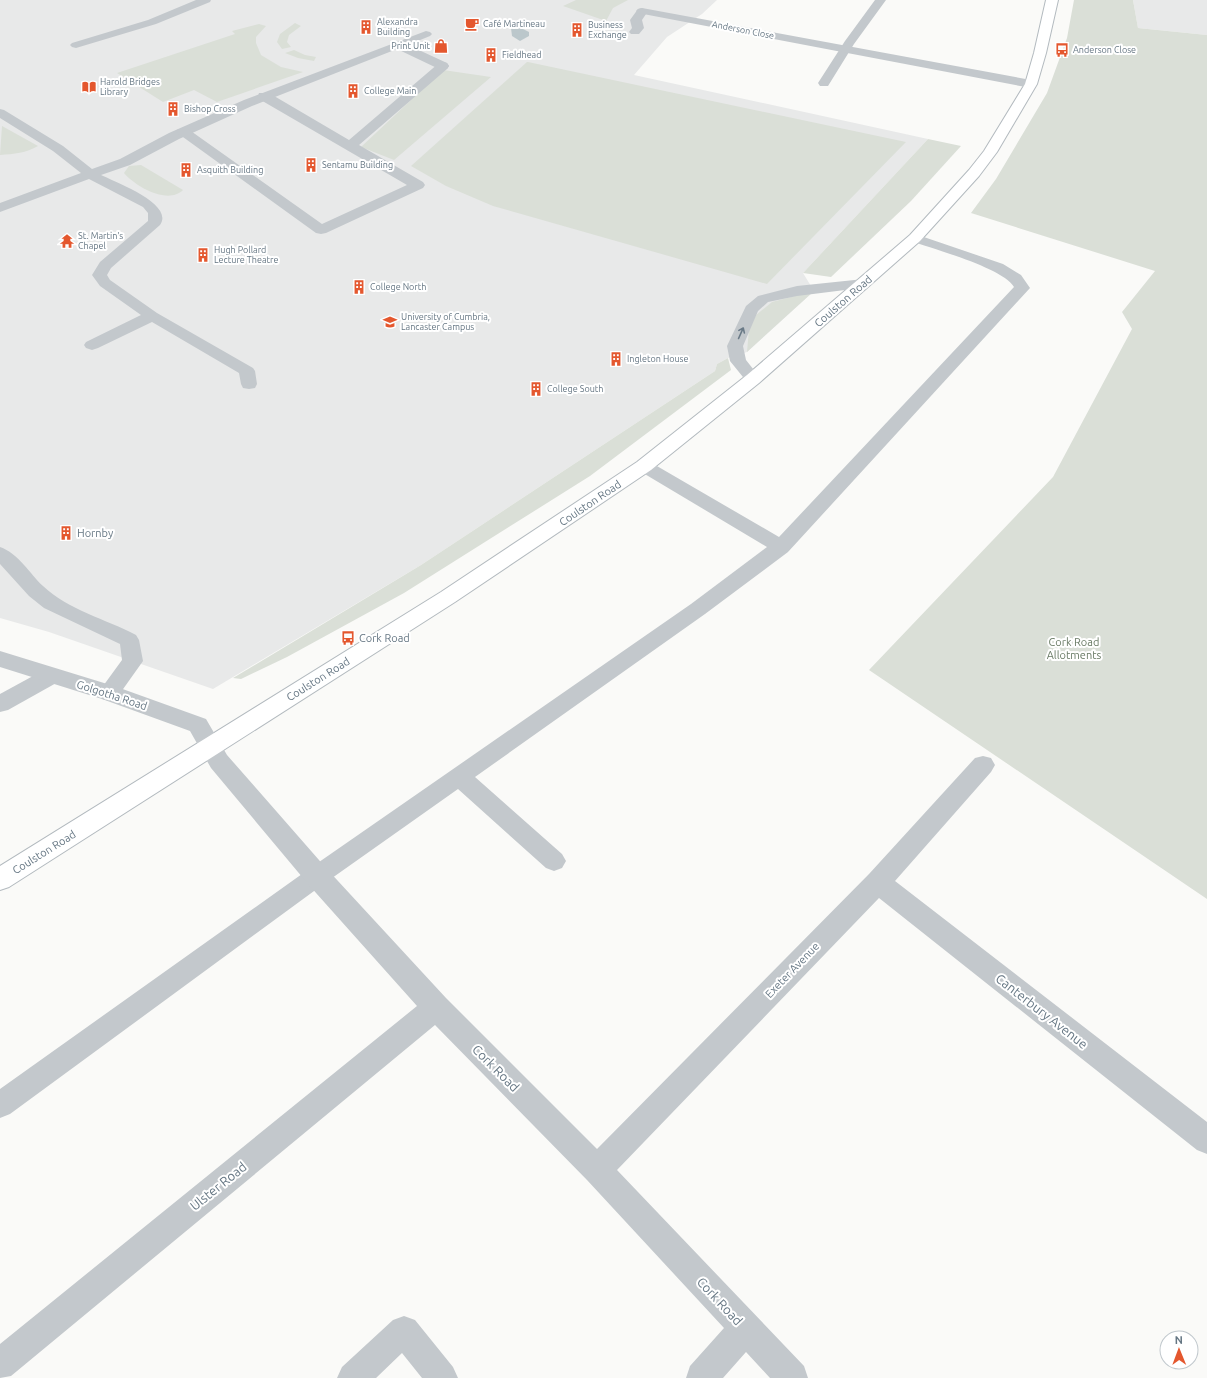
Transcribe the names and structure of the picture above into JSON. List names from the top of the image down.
{
  "streets": {
    "street": [
      "Anderson Close",
      "Coulston Road",
      "Golgotha Road",
      "Exeter Avenue",
      "Canterbury Avenue",
      "Cork Road",
      "Ulster Road"
    ]
  },
  "crossings": [
    ["Anderson Close", "Coulston Road"],
    ["Coulston Road", "Golgotha Road"],
    ["Coulston Road", "Cork Road"],
    ["Golgotha Road", "Cork Road"],
    ["Exeter Avenue", "Canterbury Avenue"],
    ["Exeter Avenue", "Cork Road"],
    ["Cork Road", "Ulster Road"]
  ],
  "parks": ["Cork Road Allotments"],
  "places": {
    "cafe": ["Café Martineau"],
    "building": [
      "Alexandra Building",
      "Business Exchange",
      "Fieldhead",
      "College Main",
      "Bishop Cross",
      "Sentamu Building",
      "Asquith Building",
      "Hugh Pollard Lecture Theatre",
      "College North",
      "Ingleton House",
      "College South",
      "Hornby"
    ],
    "shop": ["Print Unit"],
    "bus stop": ["Anderson Close", "Cork Road"],
    "library": ["Harold Bridges Library"],
    "temple": ["St. Martin's Chapel"],
    "school or university": ["University of Cumbria, Lancaster Campus"]
  },
  "north": "top"
}
